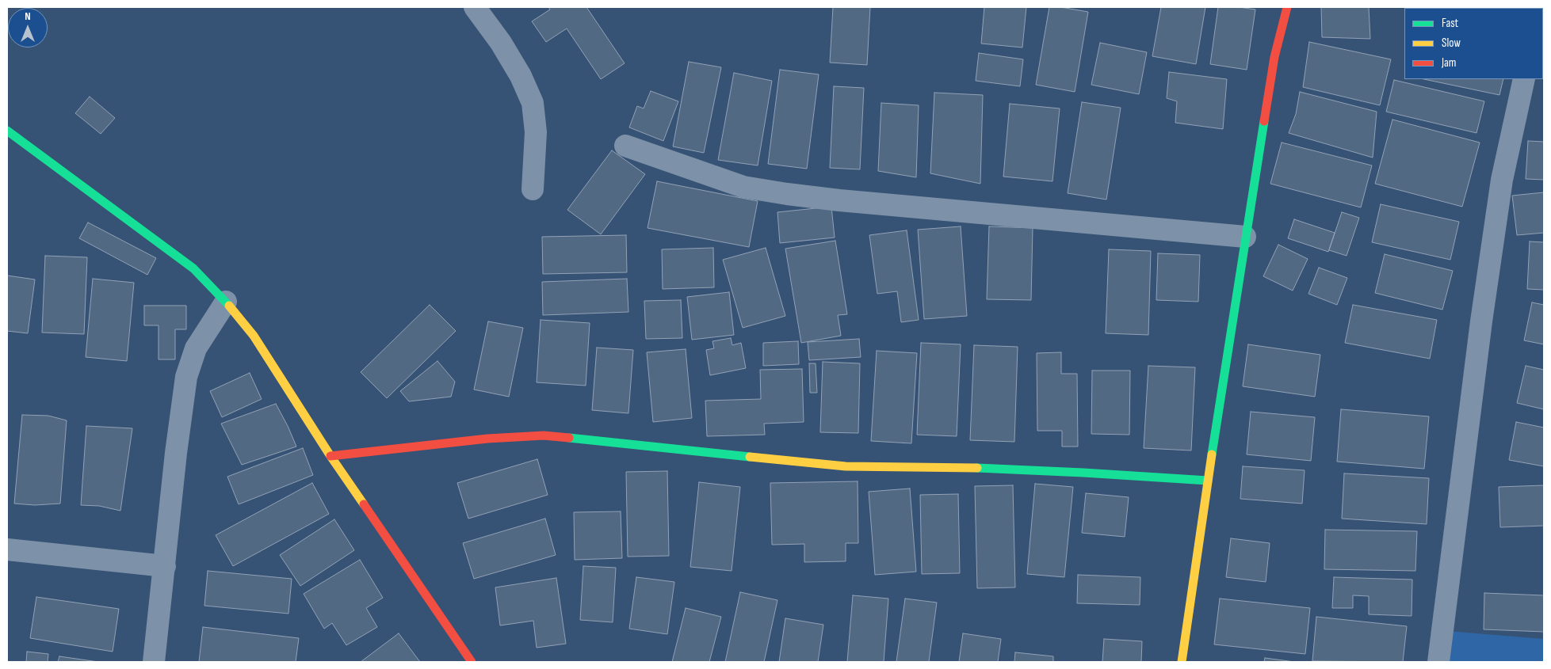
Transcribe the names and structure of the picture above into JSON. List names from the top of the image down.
{
  "legend": ["Fast", "Slow", "Jam"],
  "north": "top"
}
